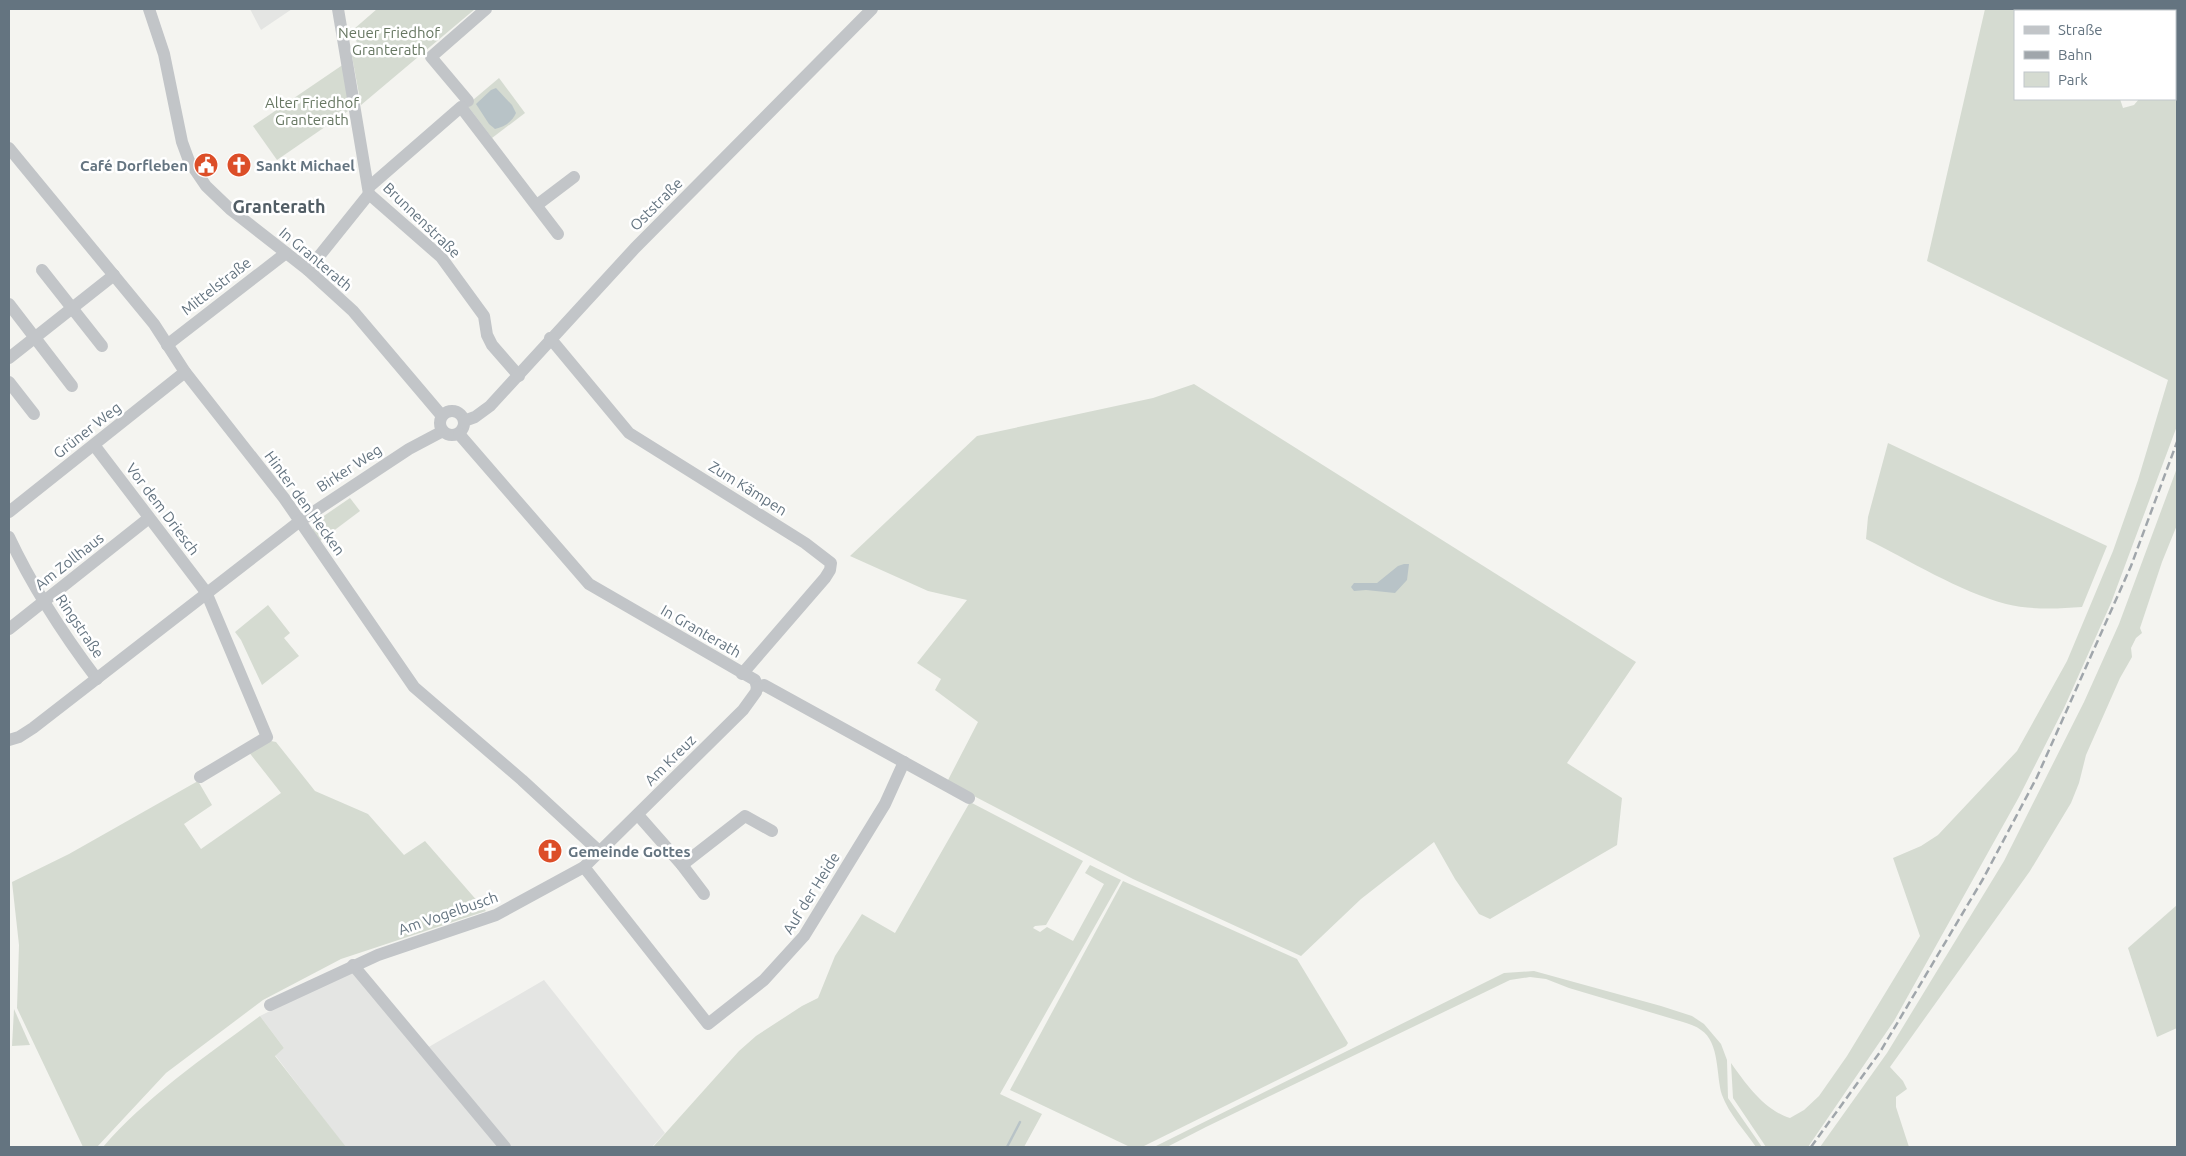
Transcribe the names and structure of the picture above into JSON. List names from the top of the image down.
{
  "streets": {
    "street": [
      "Oststraße",
      "Brunnenstraße",
      "In Granterath",
      "Mittelstraße",
      "Grüner Weg",
      "Birker Weg",
      "Zum Kämpen",
      "Hinter den Hecken",
      "Vor dem Driesch",
      "Am Zollhaus",
      "Ringstraße",
      "Am Kreuz",
      "Auf der Heide",
      "Am Vogelbusch"
    ]
  },
  "crossings": [
    ["Oststraße", "Brunnenstraße"],
    ["Oststraße", "In Granterath"],
    ["Oststraße", "Birker Weg"],
    ["Oststraße", "Zum Kämpen"],
    ["In Granterath", "Mittelstraße"],
    ["In Granterath", "Birker Weg"],
    ["In Granterath", "Zum Kämpen"],
    ["In Granterath", "Am Kreuz"],
    ["In Granterath", "Auf der Heide"],
    ["Mittelstraße", "Hinter den Hecken"],
    ["Grüner Weg", "Hinter den Hecken"],
    ["Grüner Weg", "Vor dem Driesch"],
    ["Birker Weg", "Hinter den Hecken"],
    ["Birker Weg", "Vor dem Driesch"],
    ["Birker Weg", "Ringstraße"],
    ["Hinter den Hecken", "Am Kreuz"],
    ["Hinter den Hecken", "Am Vogelbusch"],
    ["Vor dem Driesch", "Am Zollhaus"],
    ["Am Zollhaus", "Ringstraße"],
    ["Am Kreuz", "Am Vogelbusch"],
    ["Auf der Heide", "Am Vogelbusch"]
  ],
  "districts": ["Granterath"],
  "parks": ["Neuer Friedhof Granterath", "Alter Friedhof Granterath"],
  "places": {
    "public building": ["Café Dorfleben"],
    "church": ["Sankt Michael", "Gemeinde Gottes"]
  },
  "legend": ["Straße", "Bahn", "Park"]
}
